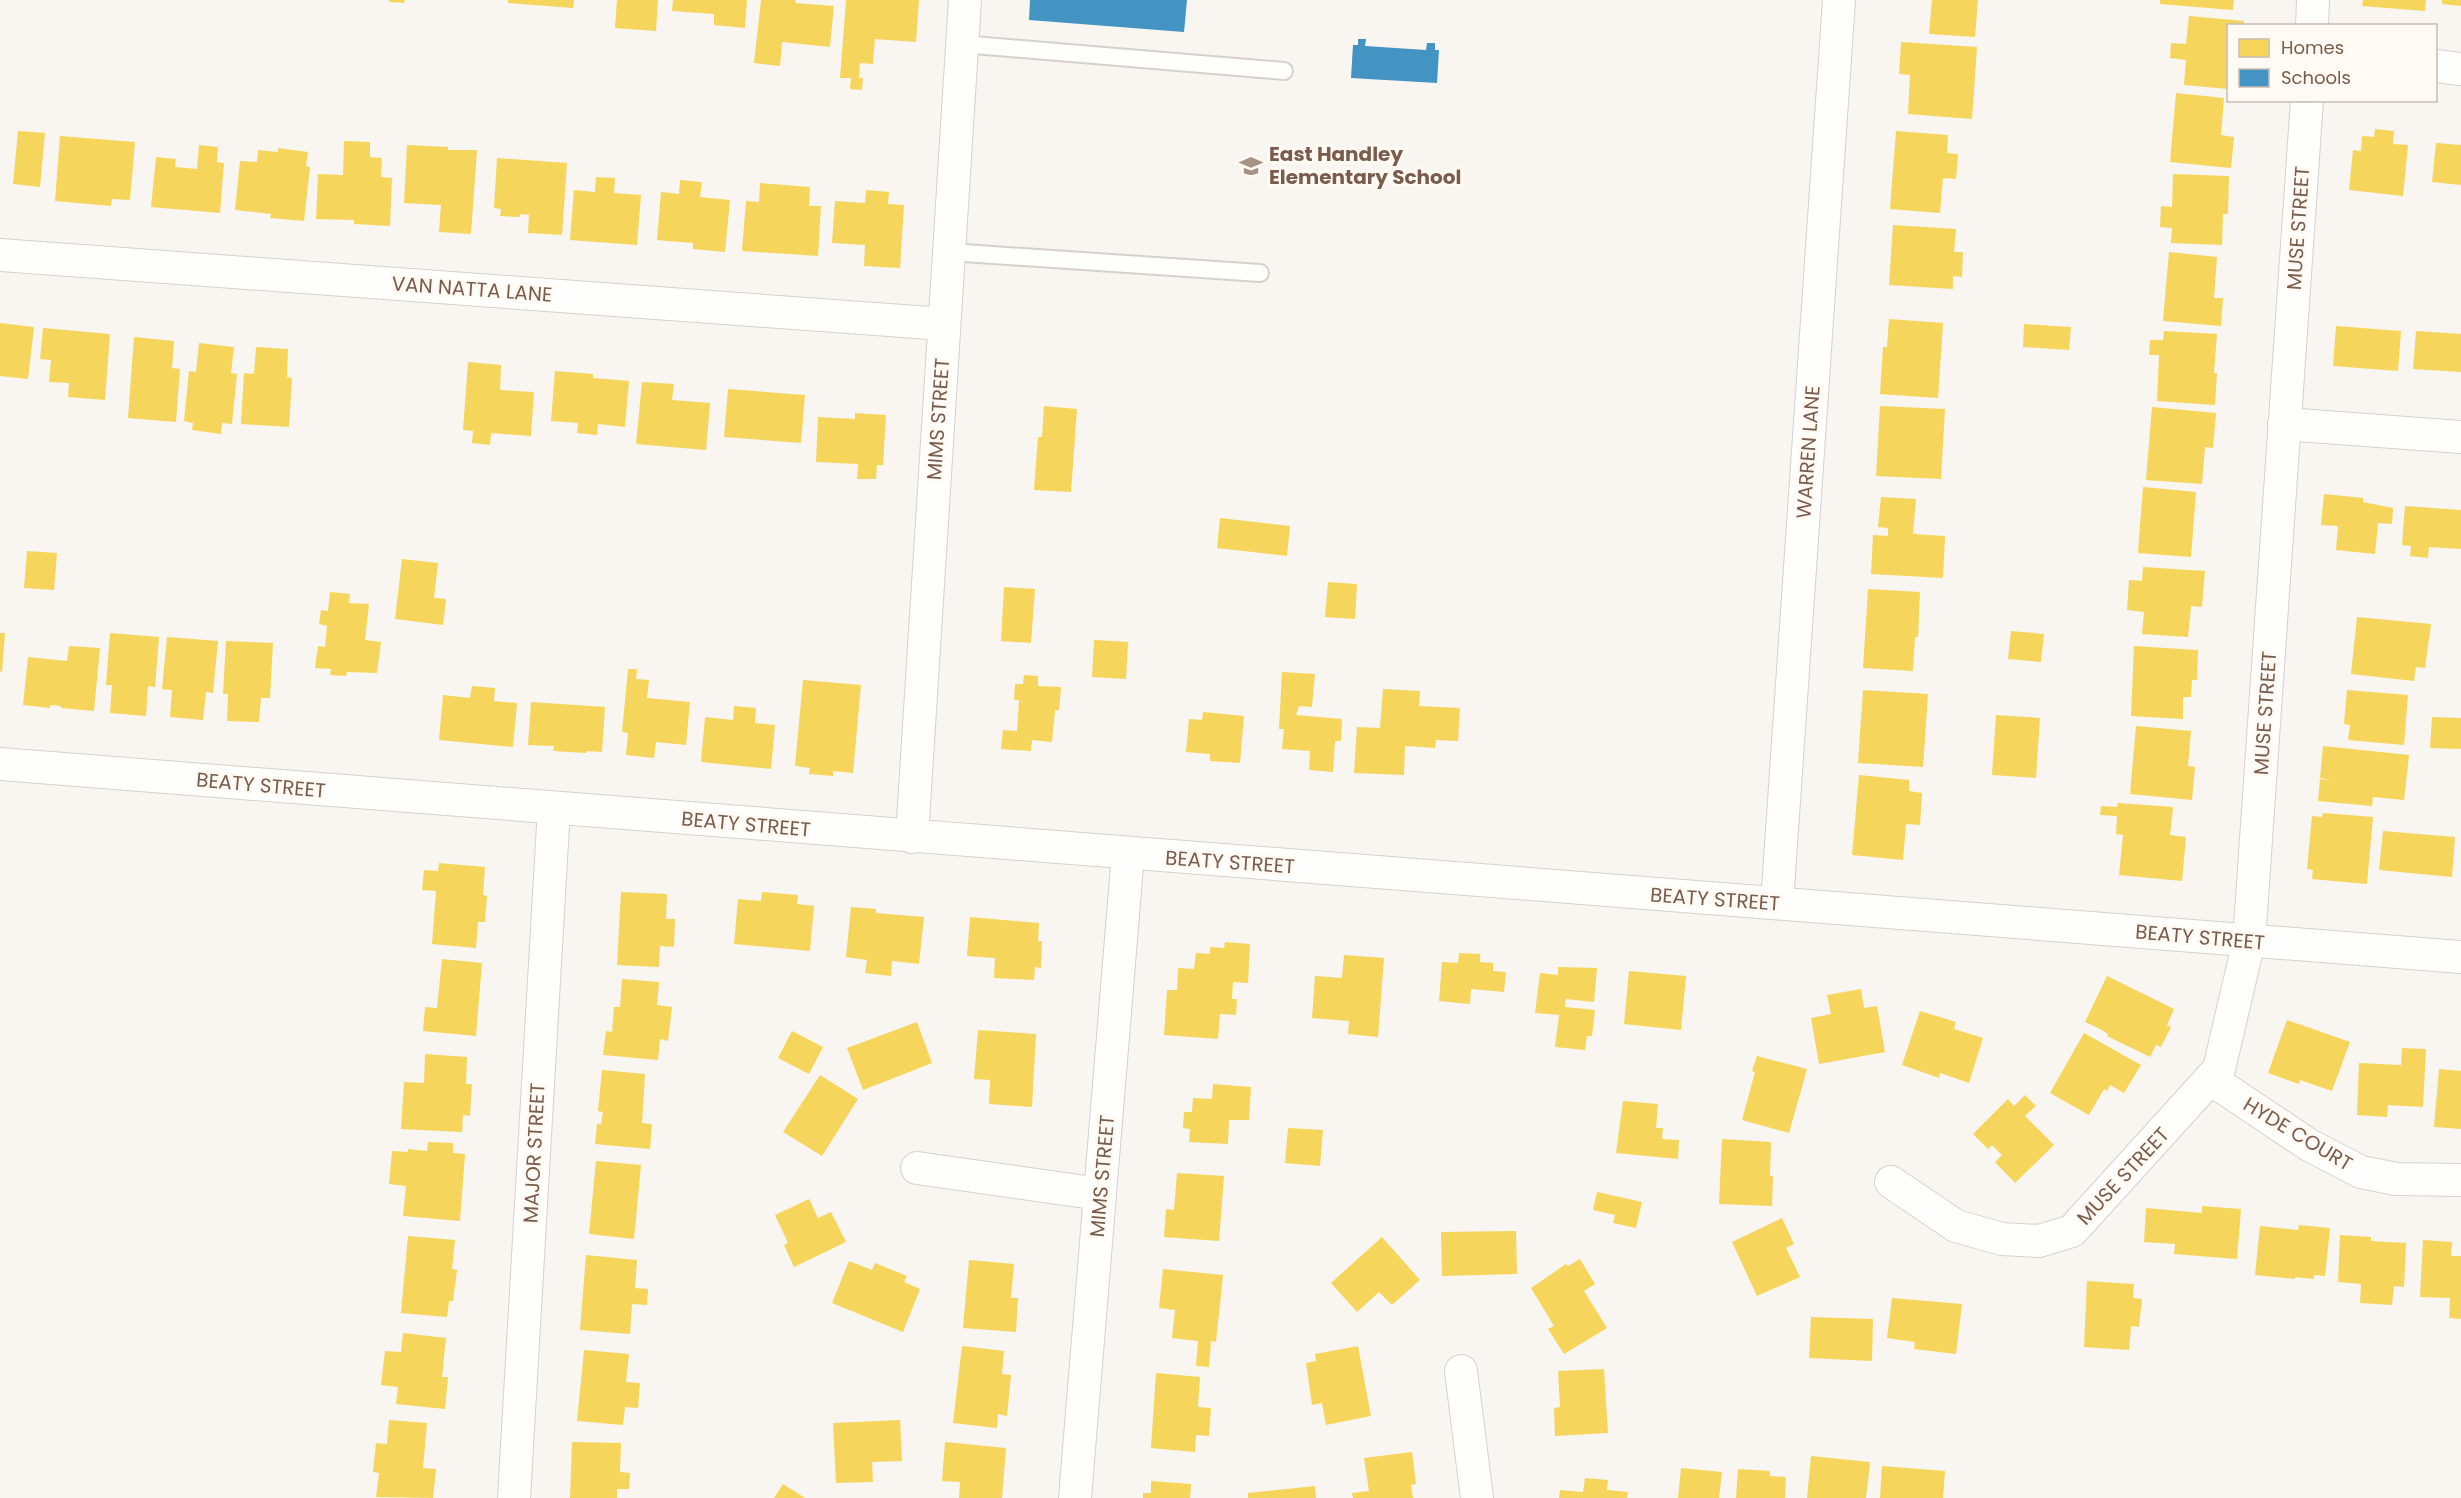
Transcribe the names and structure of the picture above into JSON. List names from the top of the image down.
{
  "streets": {
    "street": [
      "MUSE STREET",
      "VAN NATTA LANE",
      "MIMS STREET",
      "WARREN LANE",
      "BEATY STREET",
      "HYDE COURT",
      "MAJOR STREET"
    ]
  },
  "crossings": [
    ["MUSE STREET", "BEATY STREET"],
    ["MUSE STREET", "HYDE COURT"],
    ["VAN NATTA LANE", "MIMS STREET"],
    ["MIMS STREET", "BEATY STREET"],
    ["WARREN LANE", "BEATY STREET"],
    ["BEATY STREET", "MAJOR STREET"]
  ],
  "places": {
    "school or university": ["East Handley Elementary School"]
  },
  "legend": ["Homes", "Schools"]
}
